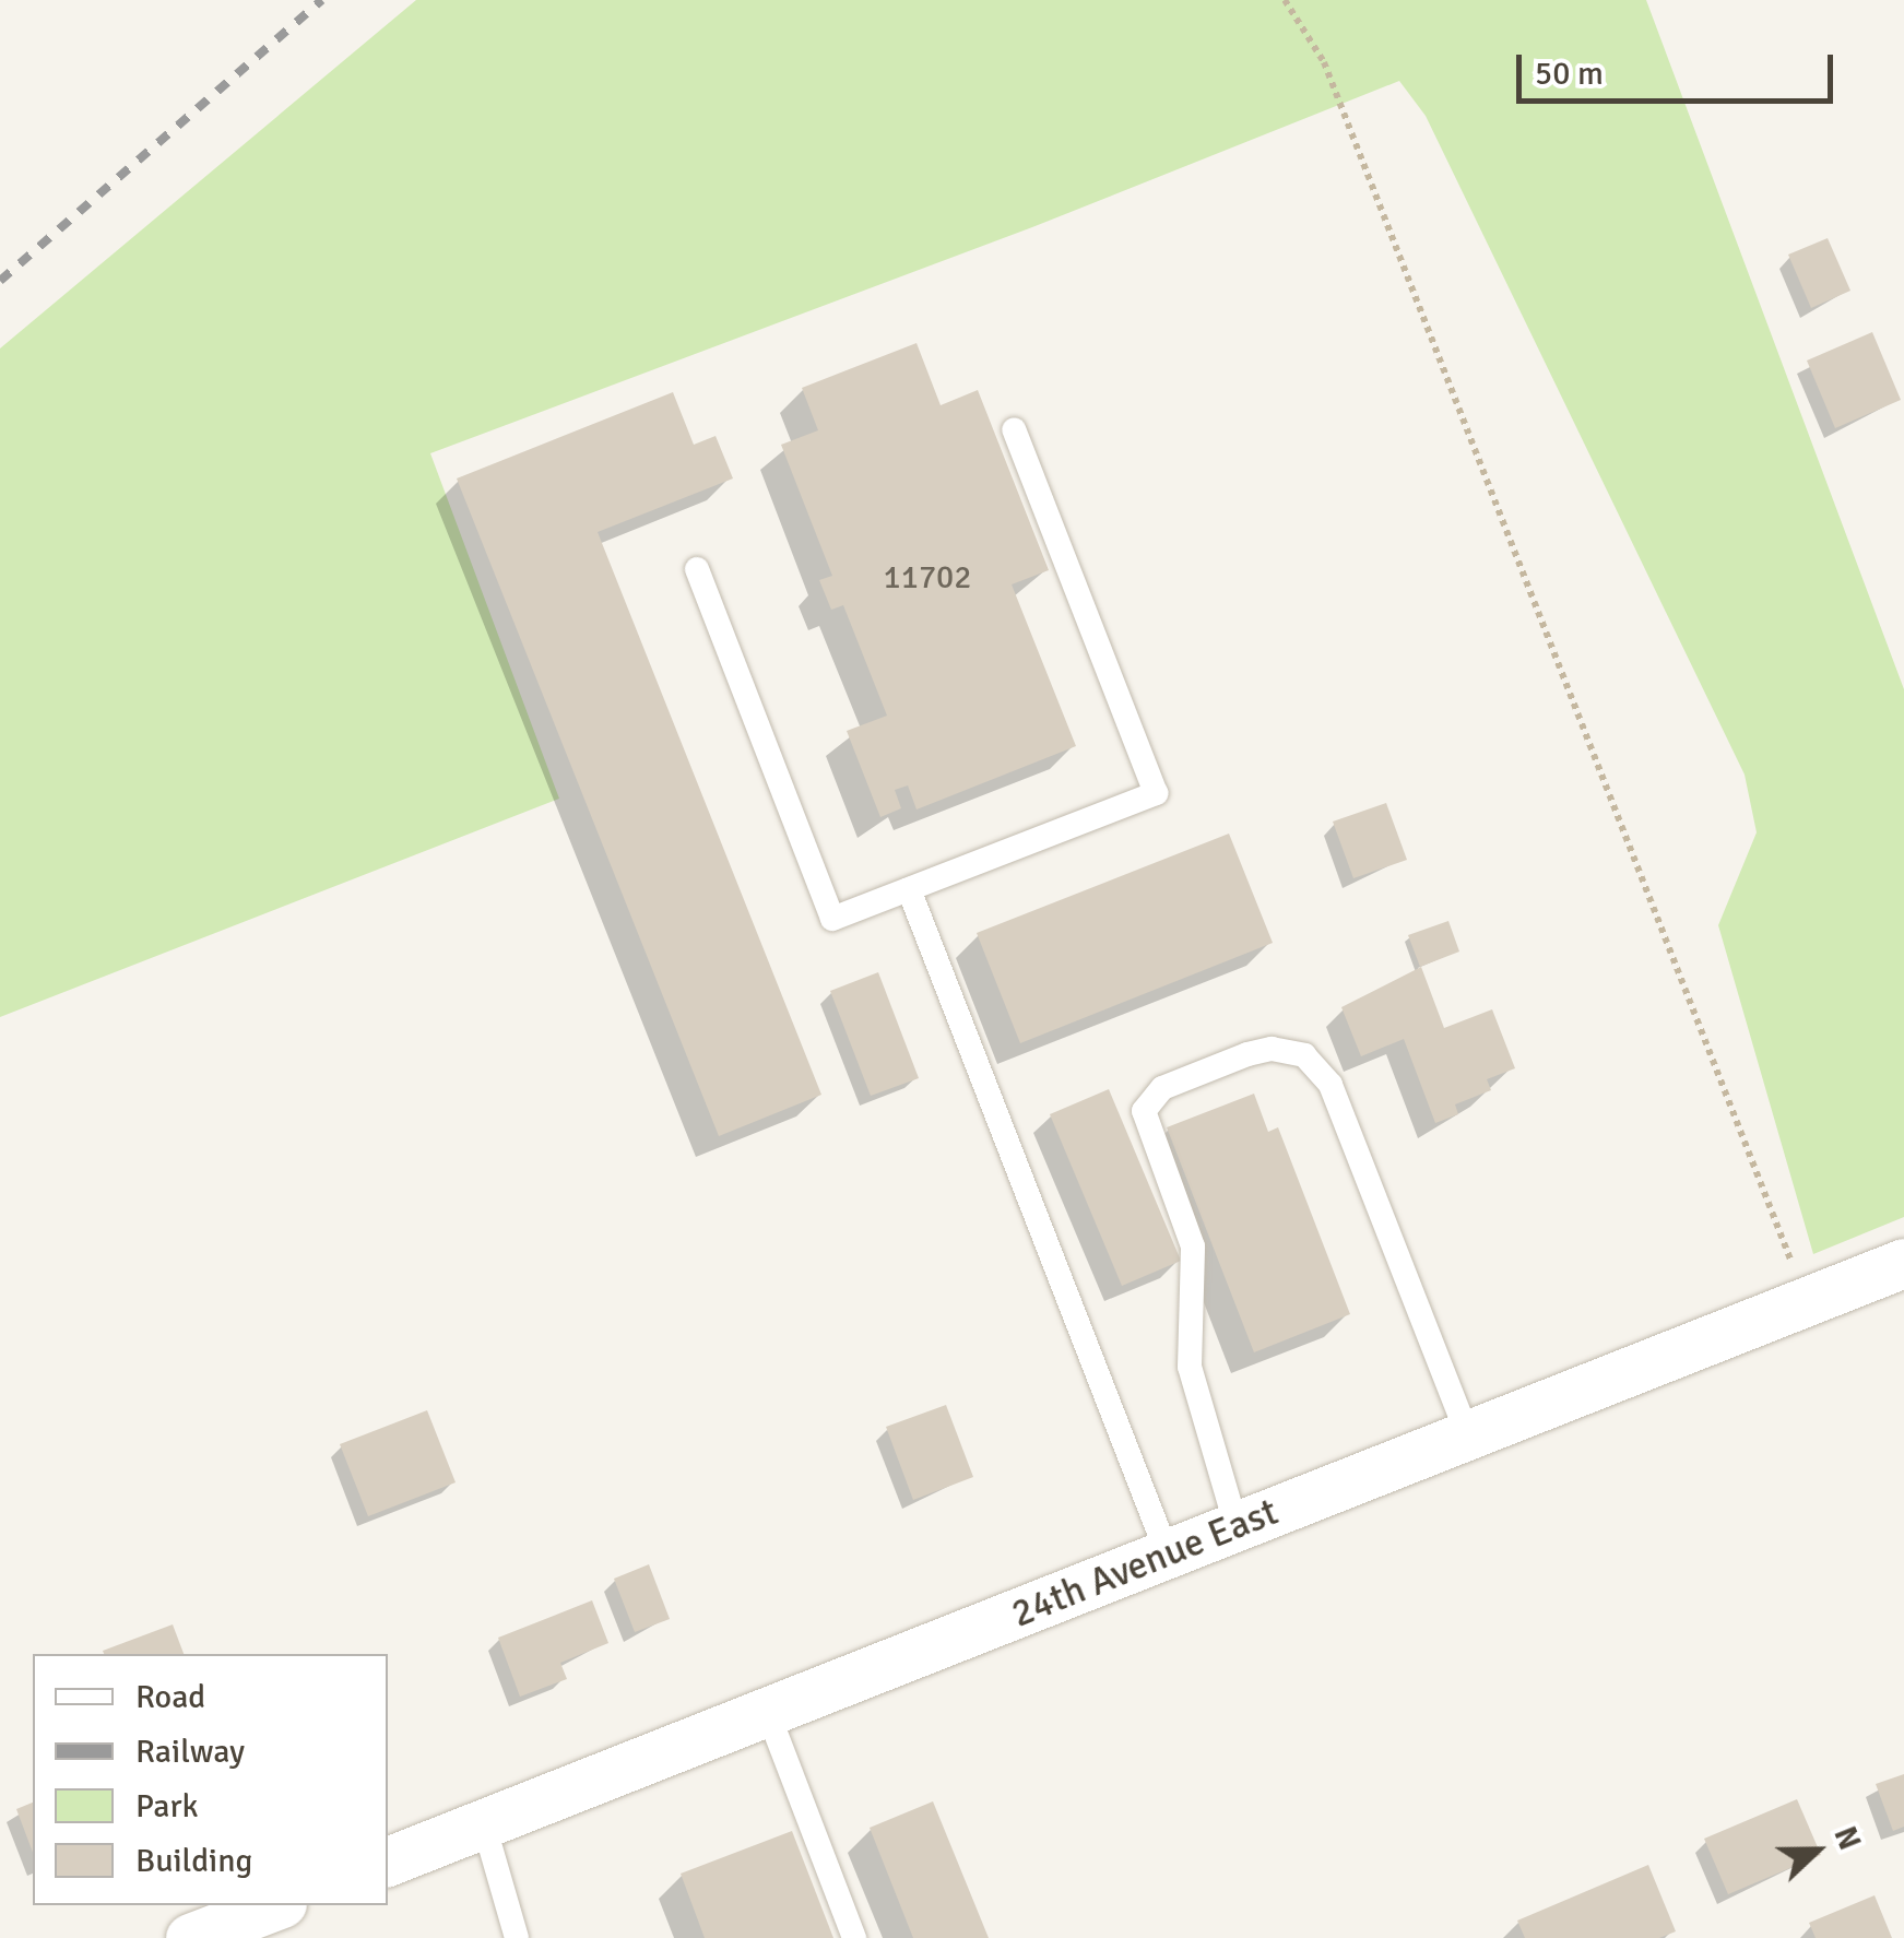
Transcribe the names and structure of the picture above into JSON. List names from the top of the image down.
{
  "streets": {
    "street": ["24th Avenue East"]
  },
  "house_numbers": ["11702"],
  "legend": [
    "Road",
    "Railway",
    "Park",
    "Building"
  ],
  "scale_bar": "50 m",
  "north": "right"
}
